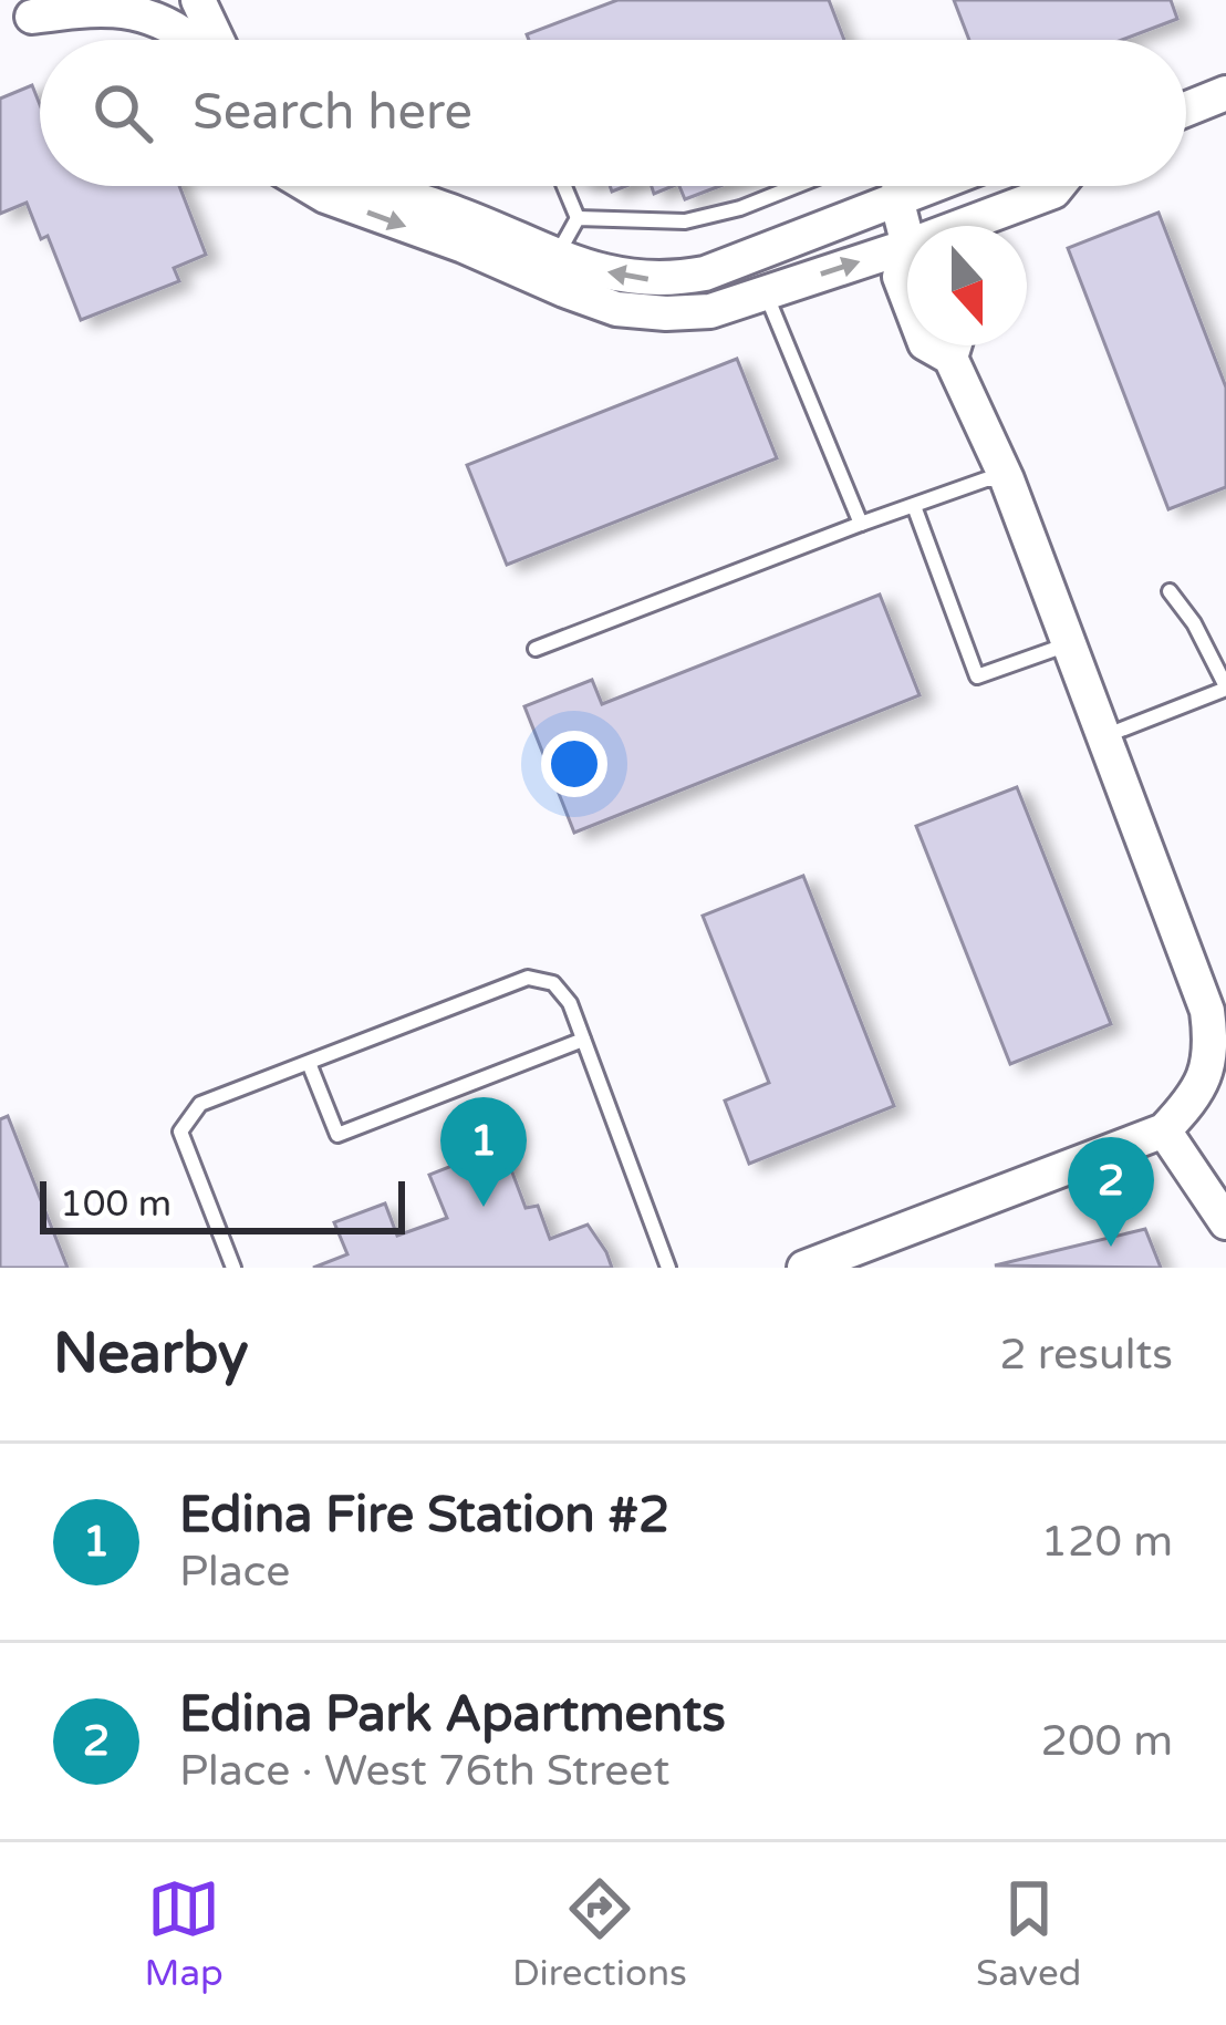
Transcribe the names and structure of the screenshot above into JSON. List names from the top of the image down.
{
  "scale_bar": "100 m",
  "north": "bottom",
  "page": {
    "search": "Search here",
    "pins": ["1", "2"],
    "scale": "100 m",
    "heading": ["Nearby", "2 results"],
    "list": [
      {
        "mark": "1",
        "name": "Edina Fire Station #2",
        "note": "Place",
        "value": "120 m"
      },
      {
        "mark": "2",
        "name": "Edina Park Apartments",
        "note": "Place · West 76th Street",
        "value": "200 m"
      }
    ],
    "nav": ["Map", "Directions", "Saved"]
  }
}
